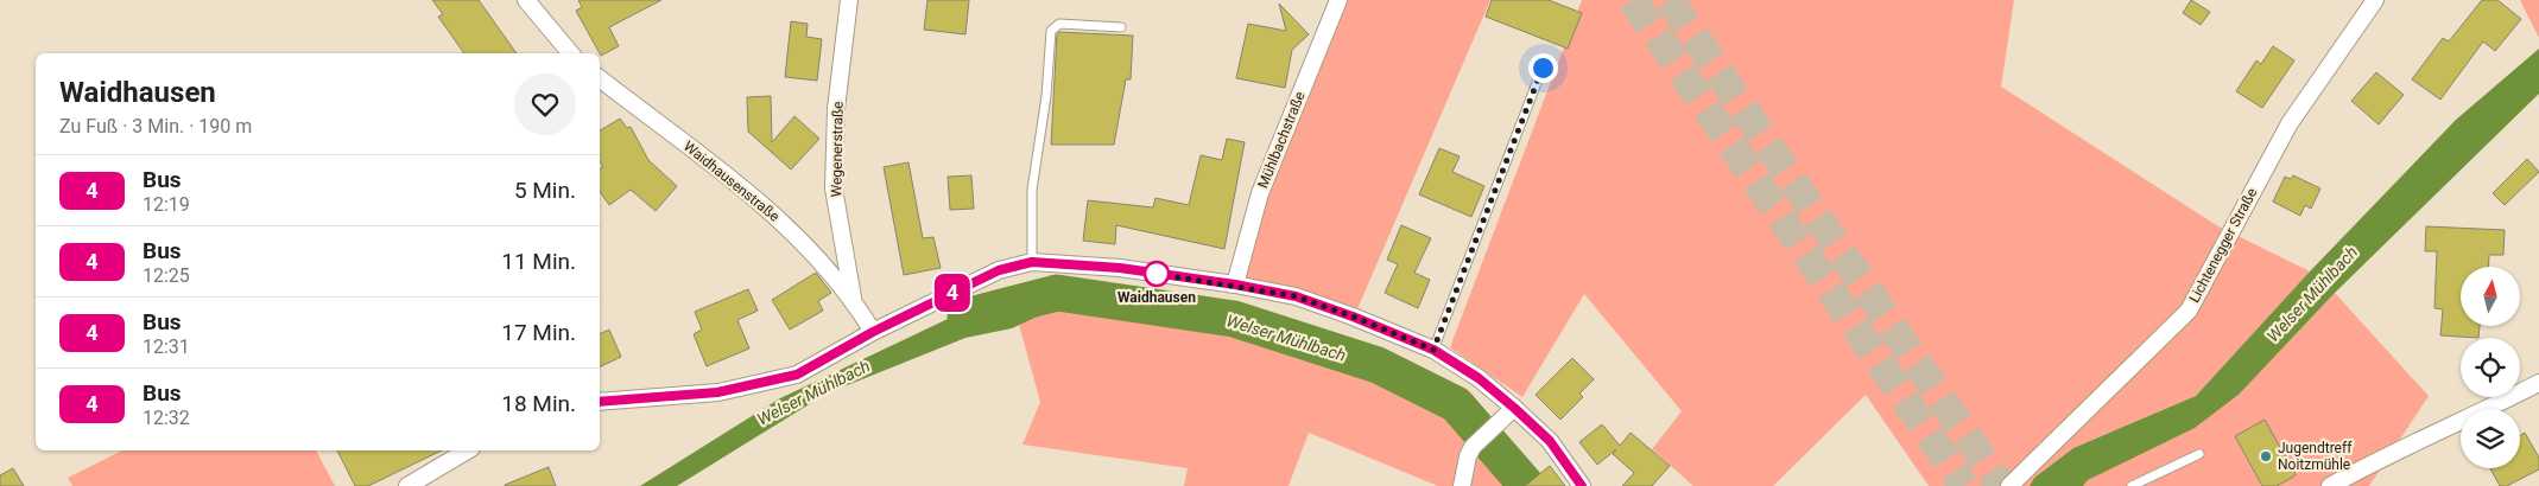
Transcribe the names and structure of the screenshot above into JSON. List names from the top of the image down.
{
  "streets": {
    "street": [
      "Mühlbachstraße",
      "Wegenerstraße",
      "Waidhausenstraße",
      "Lichtenegger Straße"
    ]
  },
  "crossings": [
    ["Wegenerstraße", "Waidhausenstraße"]
  ],
  "water": ["Welser Mühlbach"],
  "places": ["Waidhausen", "Jugendtreff Noitzmühle"],
  "lines": ["bus line 4"],
  "north": "top",
  "page": {
    "on_map": "4",
    "heading": ["Waidhausen", "Zu Fuß · 3 Min. · 190 m"],
    "list": [
      {
        "mark": "4",
        "name": "Bus",
        "note": "12:19",
        "value": "5 Min."
      },
      {
        "mark": "4",
        "name": "Bus",
        "note": "12:25",
        "value": "11 Min."
      },
      {
        "mark": "4",
        "name": "Bus",
        "note": "12:31",
        "value": "17 Min."
      },
      {
        "mark": "4",
        "name": "Bus",
        "note": "12:32",
        "value": "18 Min."
      }
    ]
  }
}
